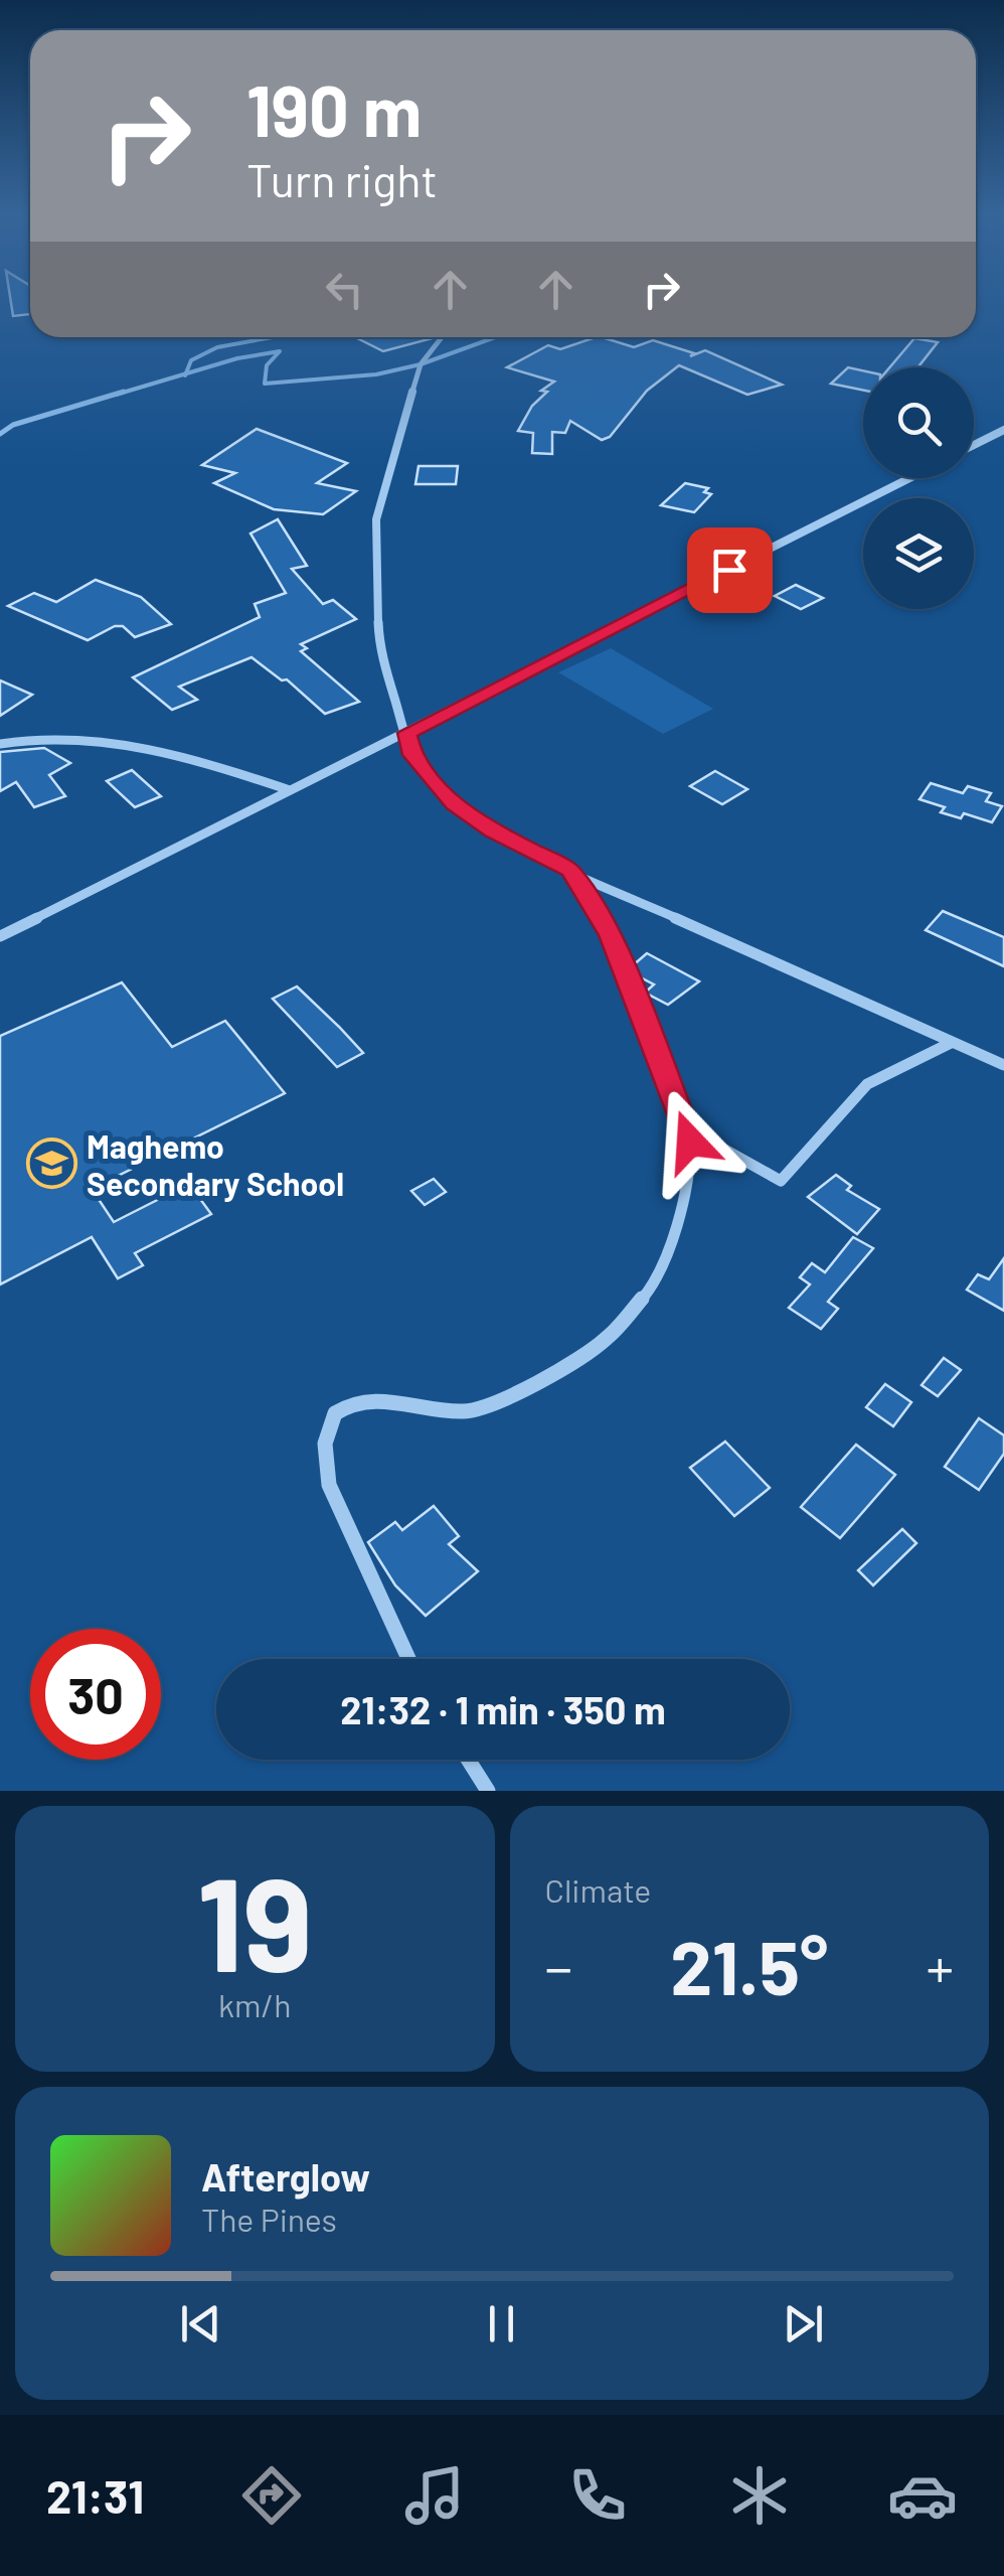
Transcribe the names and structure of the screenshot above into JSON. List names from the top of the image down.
{
  "places": {
    "school or university": ["Maghemo Secondary School"]
  },
  "page": {
    "turn": ["190 m", "Turn right"],
    "limit": "30",
    "trip": "21:32 · 1 min · 350 m",
    "tile": [
      ["19", "km/h"],
      "Climate"
    ],
    "heat": ["−", "21.5°", "+"],
    "song": ["Afterglow", "The Pines"],
    "tabs": "21:31"
  }
}
